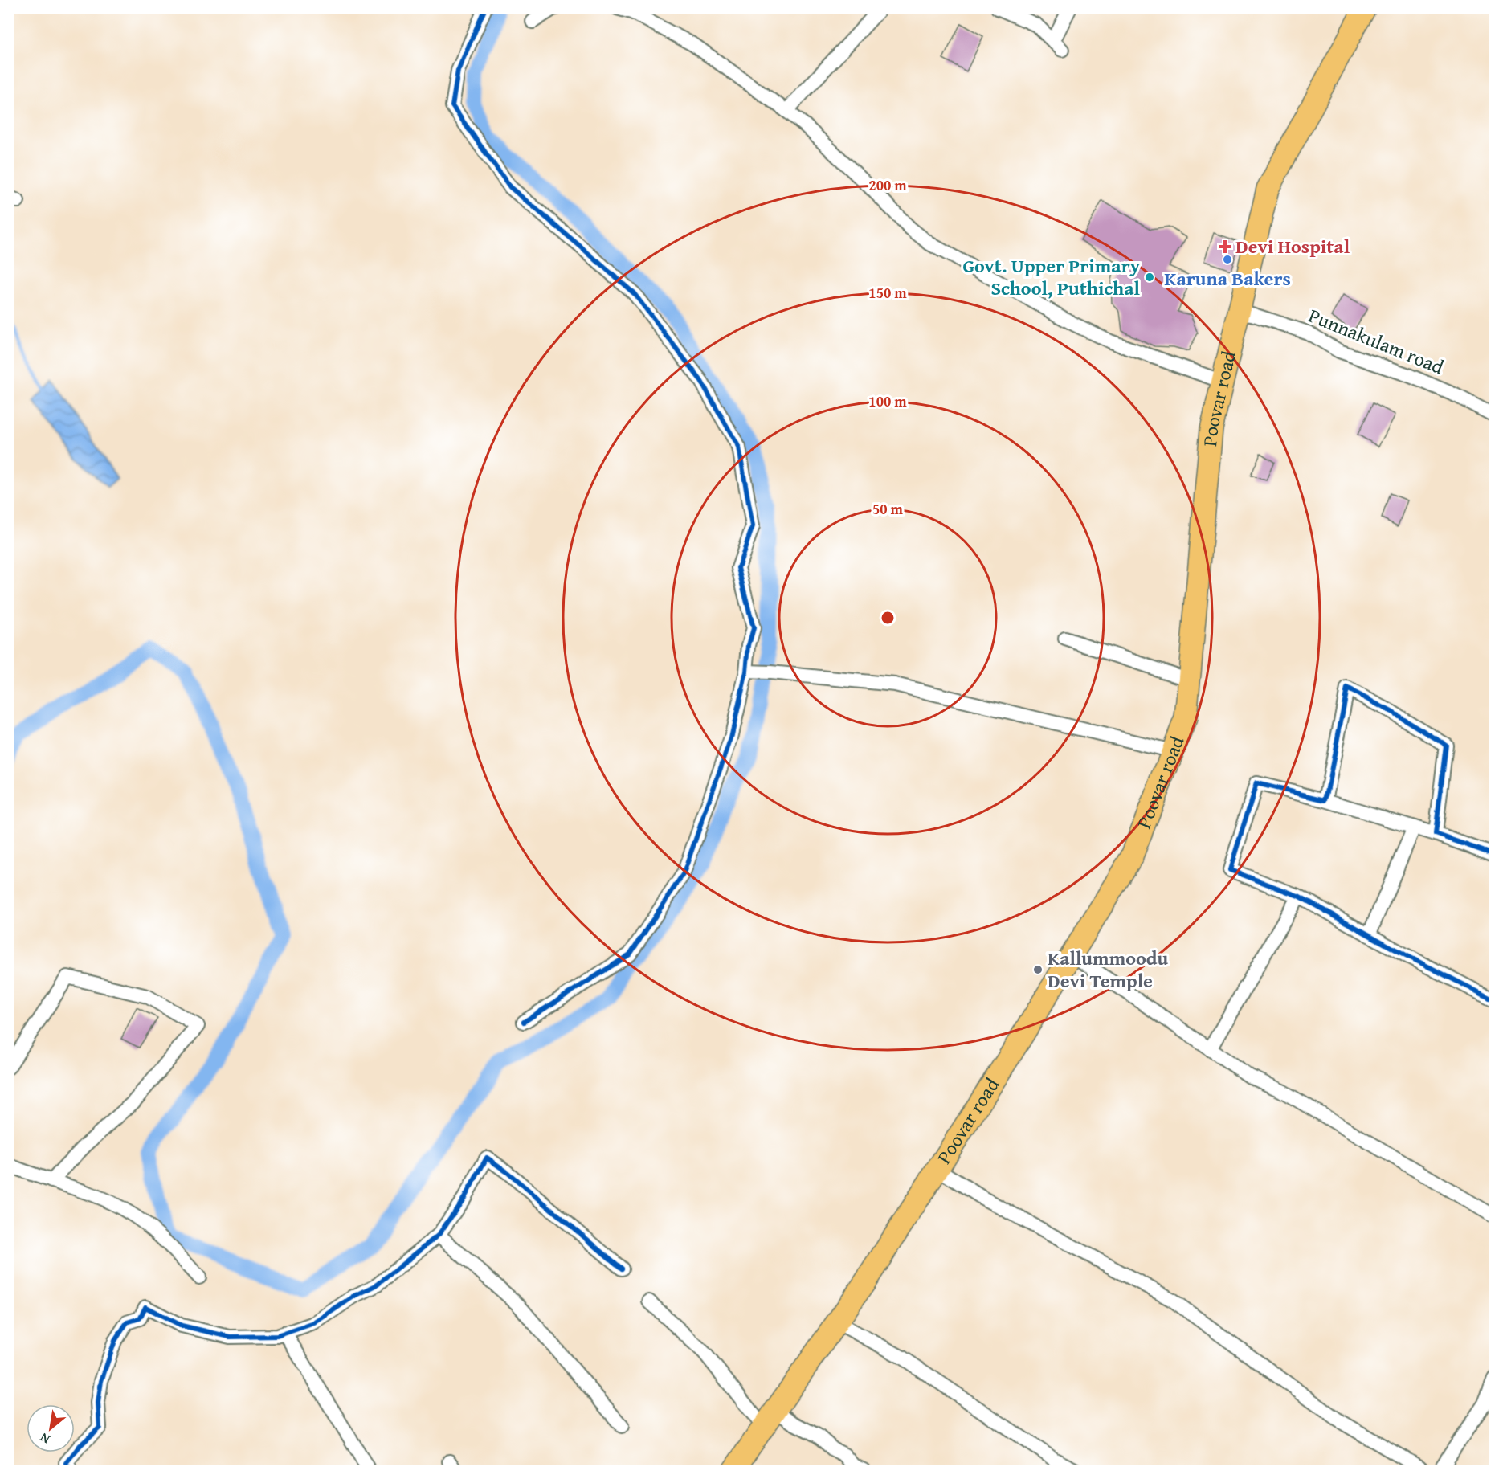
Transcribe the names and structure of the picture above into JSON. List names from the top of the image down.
{
  "streets": {
    "main road": ["Poovar road"],
    "street": ["Punnakulam road"]
  },
  "crossings": [
    ["Punnakulam road", "Poovar road"]
  ],
  "places": {
    "health": ["Devi Hospital"],
    "other": ["Karuna Bakers", "Govt. Upper Primary School, Puthichal", "Kallummoodu Devi Temple"]
  },
  "north": "bottom left",
  "rings": [
    "200 m",
    "150 m",
    "100 m",
    "50 m"
  ]
}
